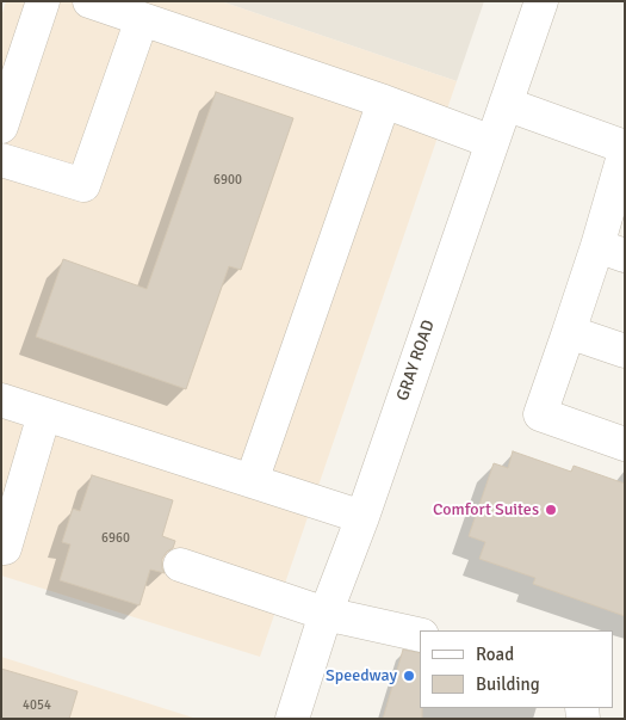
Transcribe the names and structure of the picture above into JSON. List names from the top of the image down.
{
  "streets": {
    "street": ["GRAY ROAD"]
  },
  "places": ["Comfort Suites", "Speedway"],
  "house_numbers": ["6900", "6960", "4054"],
  "legend": ["Road", "Building"]
}
